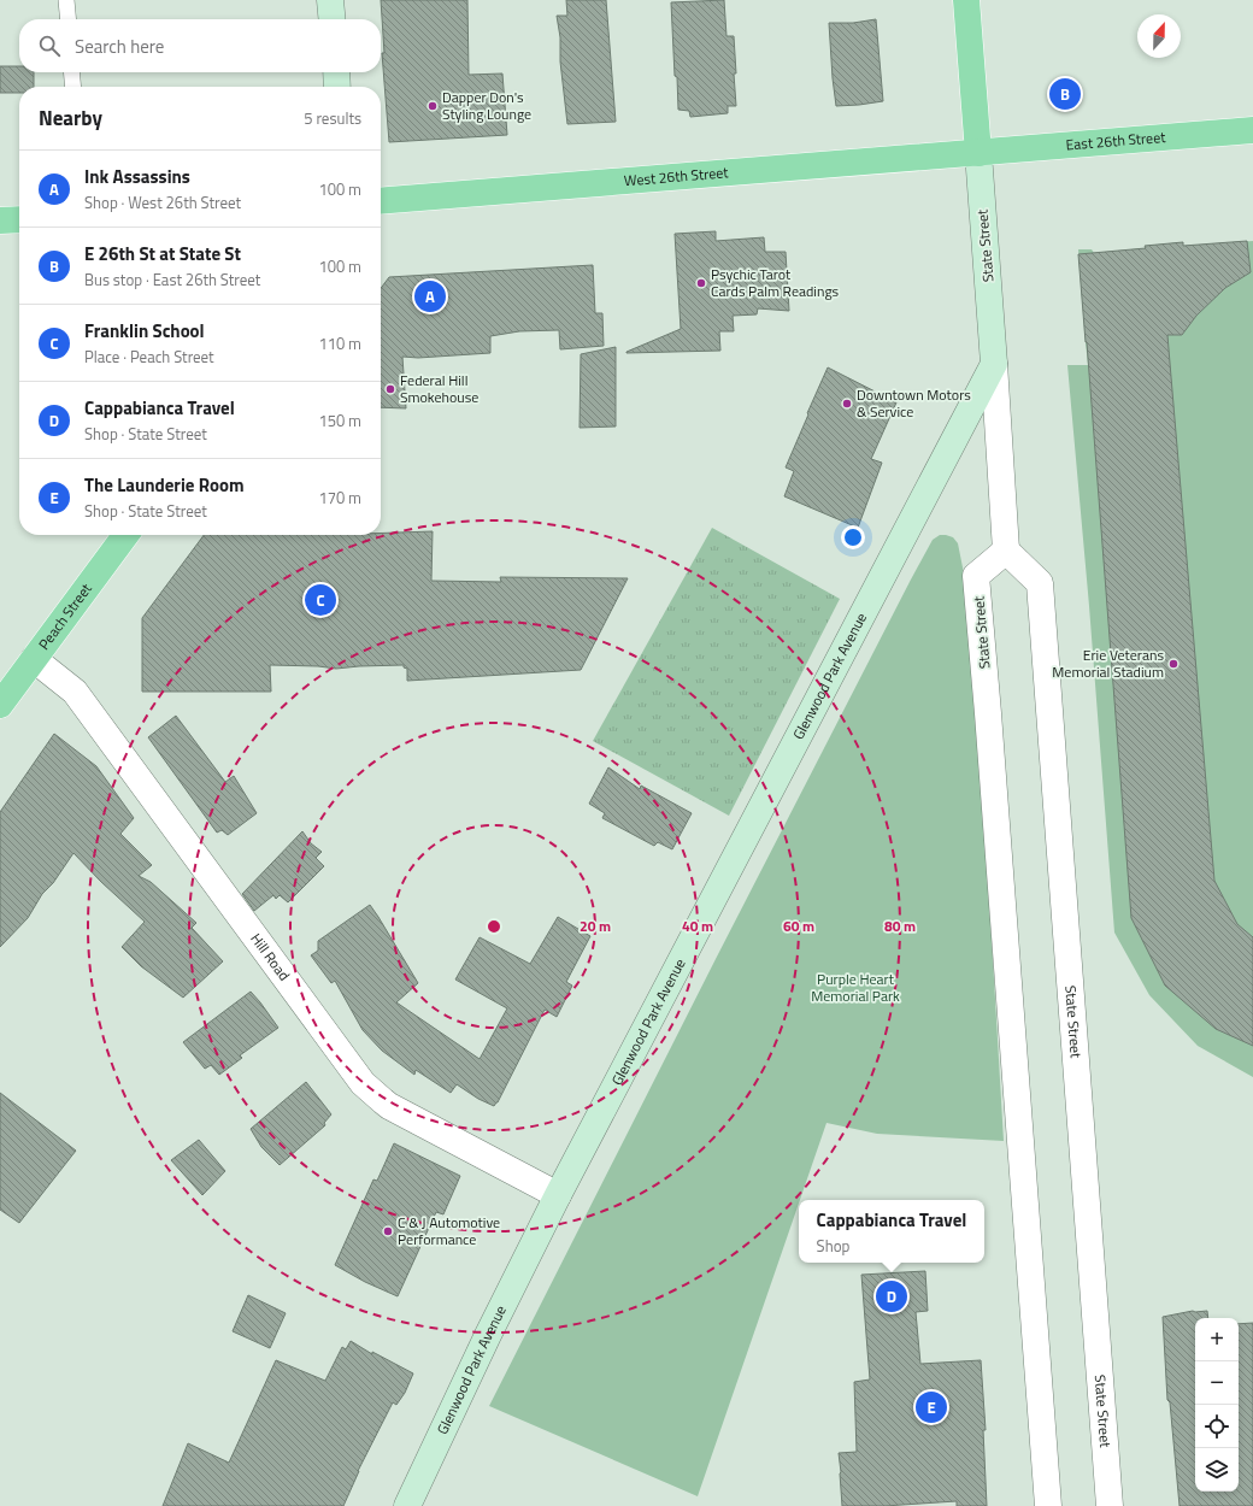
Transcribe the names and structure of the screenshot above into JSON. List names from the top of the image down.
{
  "streets": {
    "main road": [
      "East 26th Street",
      "West 26th Street",
      "State Street",
      "Peach Street",
      "Glenwood Park Avenue"
    ],
    "street": ["Hill Road"]
  },
  "crossings": [
    ["East 26th Street", "West 26th Street"],
    ["East 26th Street", "State Street"],
    ["West 26th Street", "State Street"],
    ["State Street", "Glenwood Park Avenue"],
    ["Peach Street", "Hill Road"],
    ["Glenwood Park Avenue", "Hill Road"]
  ],
  "parks": ["Purple Heart Memorial Park"],
  "places": [
    "Dapper Don's Styling Lounge",
    "Psychic Tarot Cards Palm Readings",
    "Federal Hill Smokehouse",
    "Downtown Motors & Service",
    "Erie Veterans Memorial Stadium",
    "C & J Automotive Performance"
  ],
  "north": "top",
  "page": {
    "search": "Search here",
    "pins": [
      "B",
      "A",
      "C",
      "D",
      "E"
    ],
    "heading": ["Nearby", "5 results"],
    "list": [
      {
        "mark": "A",
        "name": "Ink Assassins",
        "note": "Shop · West 26th Street",
        "value": "100 m"
      },
      {
        "mark": "B",
        "name": "E 26th St at State St",
        "note": "Bus stop · East 26th Street",
        "value": "100 m"
      },
      {
        "mark": "C",
        "name": "Franklin School",
        "note": "Place · Peach Street",
        "value": "110 m"
      },
      {
        "mark": "D",
        "name": "Cappabianca Travel",
        "note": "Shop · State Street",
        "value": "150 m"
      },
      {
        "mark": "E",
        "name": "The Launderie Room",
        "note": "Shop · State Street",
        "value": "170 m"
      }
    ],
    "popup": ["Cappabianca Travel", "Shop"],
    "map_buttons": ["+", "−"]
  },
  "rings": [
    "20 m",
    "40 m",
    "60 m",
    "80 m"
  ]
}
